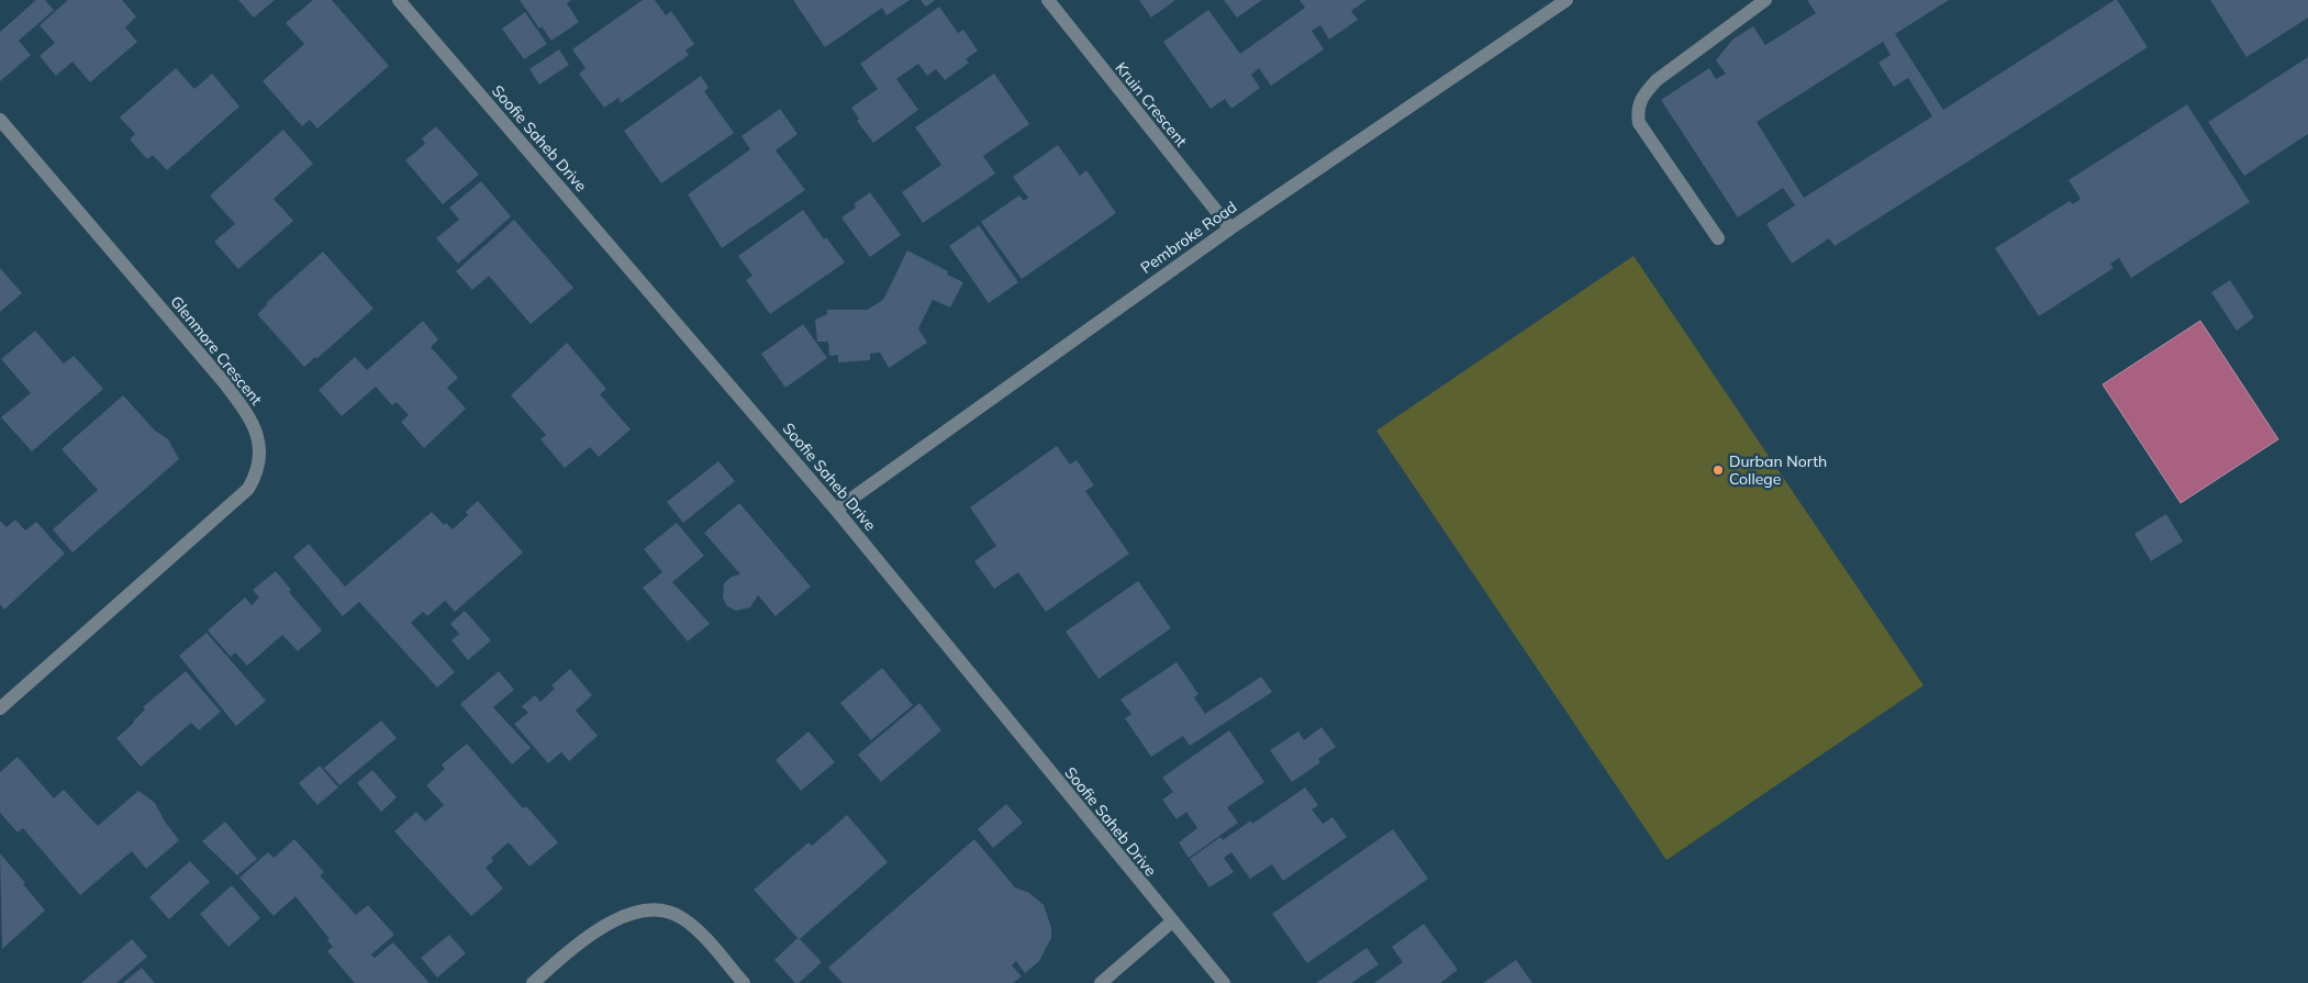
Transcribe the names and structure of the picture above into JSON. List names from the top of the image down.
{
  "streets": {
    "street": [
      "Kruin Crescent",
      "Soofie Saheb Drive",
      "Pembroke Road",
      "Glenmore Crescent"
    ]
  },
  "crossings": [
    ["Kruin Crescent", "Pembroke Road"],
    ["Soofie Saheb Drive", "Pembroke Road"]
  ],
  "places": ["Durban North College"]
}
